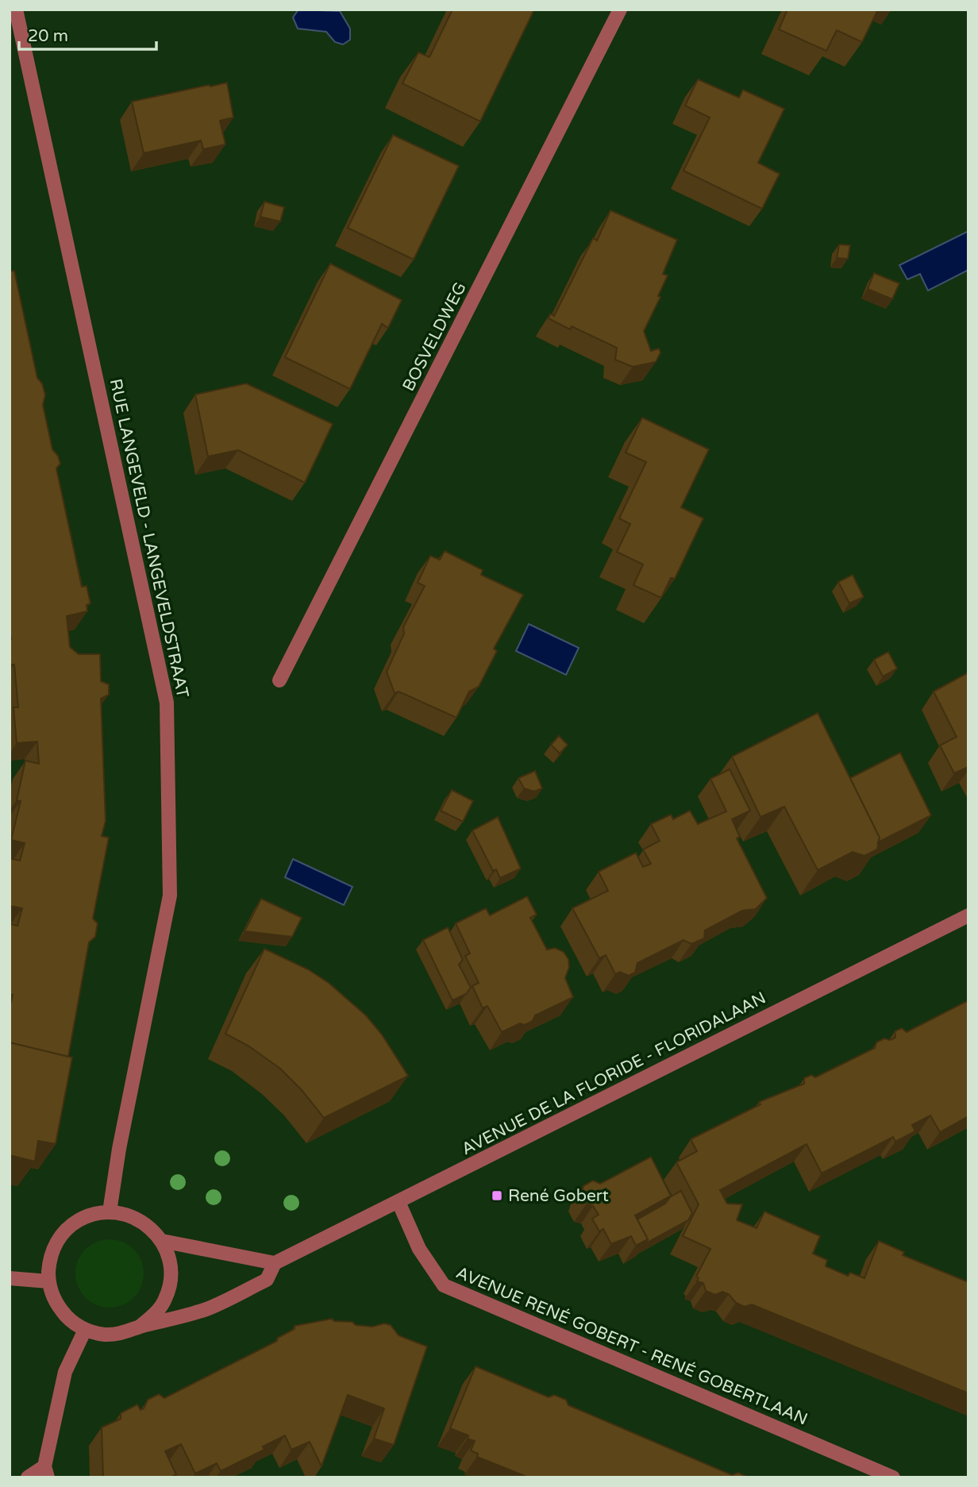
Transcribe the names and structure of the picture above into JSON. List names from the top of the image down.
{
  "streets": {
    "street": [
      "BOSVELDWEG",
      "RUE LANGEVELD - LANGEVELDSTRAAT",
      "AVENUE DE LA FLORIDE - FLORIDALAAN",
      "AVENUE RENÉ GOBERT - RENÉ GOBERTLAAN"
    ]
  },
  "crossings": [
    ["RUE LANGEVELD - LANGEVELDSTRAAT", "AVENUE DE LA FLORIDE - FLORIDALAAN"],
    ["AVENUE DE LA FLORIDE - FLORIDALAAN", "AVENUE RENÉ GOBERT - RENÉ GOBERTLAAN"]
  ],
  "places": {
    "transit": ["René Gobert"]
  },
  "scale_bar": "20 m"
}
